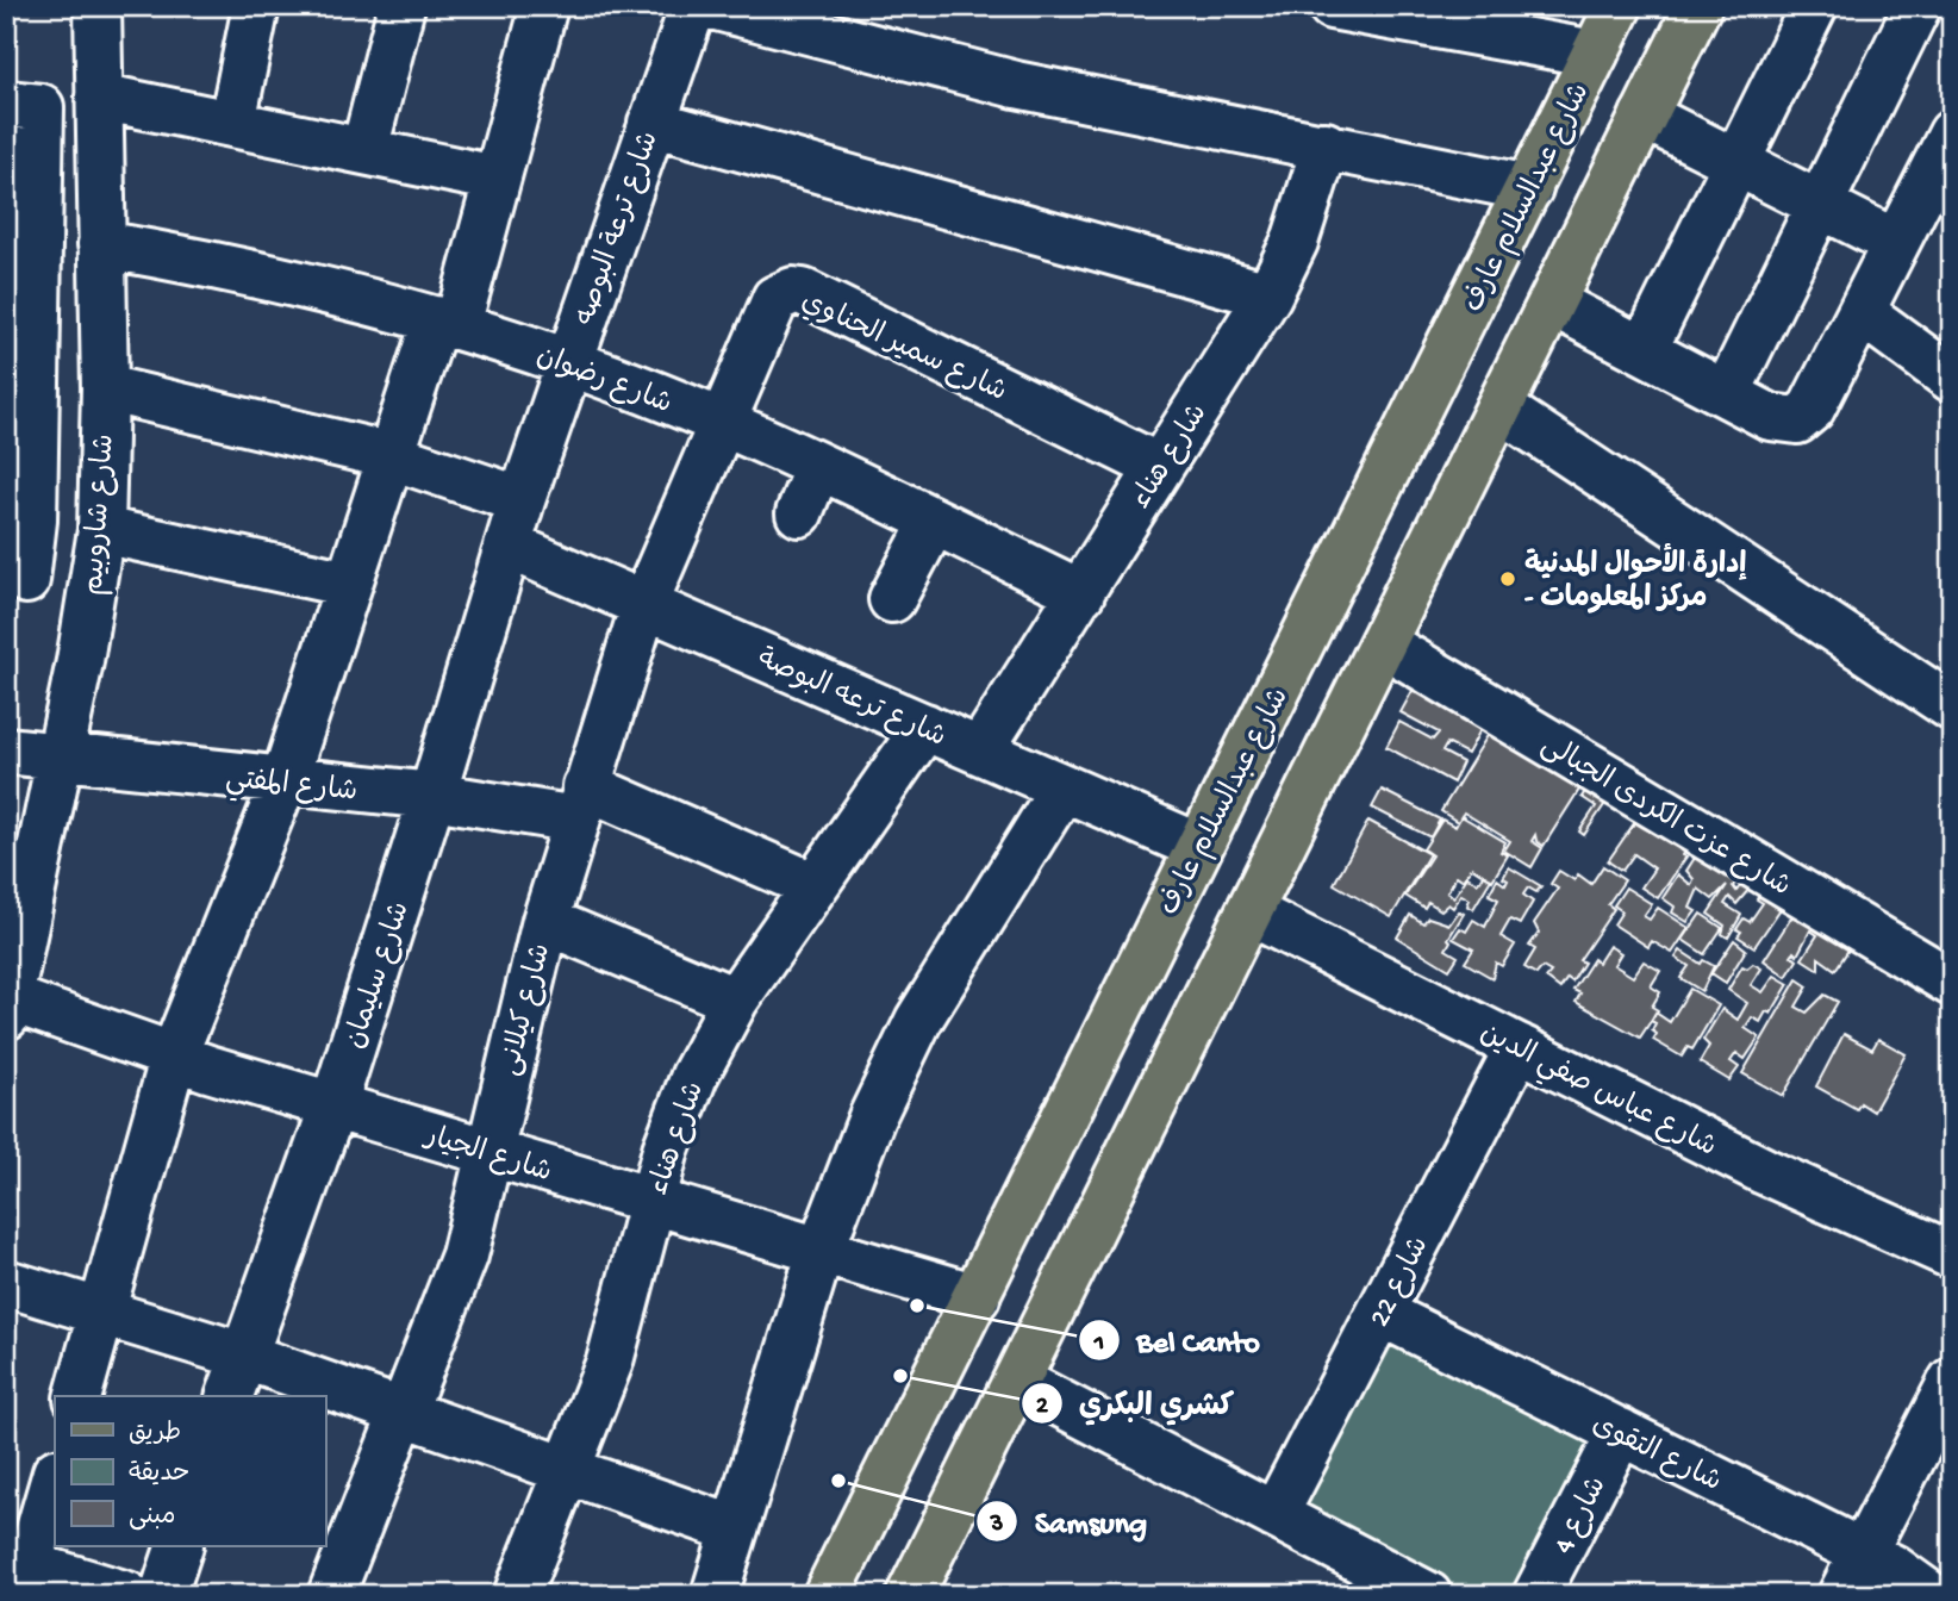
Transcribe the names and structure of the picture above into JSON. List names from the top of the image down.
{
  "streets": {
    "main road": ["شارع عبدالسلام عارف"],
    "street": [
      "شارع ترعة البوصه",
      "شارع سمير الحناوي",
      "شارع رضوان",
      "شارع هناء",
      "شارع شاروبيم",
      "شارع ترعه البوصة",
      "شارع المفتي",
      "شارع عزت الكردى الجبالى",
      "شارع سليمان",
      "شارع كيلانى",
      "شارع عباس صفي الدين",
      "شارع الجيار",
      "شارع 22",
      "شارع التقوى",
      "شارع 4"
    ]
  },
  "crossings": [
    ["شارع عبدالسلام عارف", "شارع ترعه البوصة"],
    ["شارع عبدالسلام عارف", "شارع الجيار"],
    ["شارع ترعة البوصه", "شارع رضوان"],
    ["شارع ترعة البوصه", "شارع ترعه البوصة"],
    ["شارع ترعة البوصه", "شارع سليمان"],
    ["شارع سمير الحناوي", "شارع رضوان"],
    ["شارع سمير الحناوي", "شارع هناء"],
    ["شارع سمير الحناوي", "شارع كيلانى"],
    ["شارع رضوان", "شارع هناء"],
    ["شارع رضوان", "شارع شاروبيم"],
    ["شارع رضوان", "شارع كيلانى"],
    ["شارع هناء", "شارع ترعه البوصة"],
    ["شارع هناء", "شارع المفتي"],
    ["شارع هناء", "شارع الجيار"],
    ["شارع شاروبيم", "شارع المفتي"],
    ["شارع شاروبيم", "شارع الجيار"],
    ["شارع ترعه البوصة", "شارع سليمان"],
    ["شارع ترعه البوصة", "شارع كيلانى"],
    ["شارع المفتي", "شارع سليمان"],
    ["شارع المفتي", "شارع كيلانى"],
    ["شارع سليمان", "شارع الجيار"],
    ["شارع كيلانى", "شارع الجيار"],
    ["شارع عباس صفي الدين", "شارع 22"],
    ["شارع 22", "شارع التقوى"],
    ["شارع التقوى", "شارع 4"]
  ],
  "places": [
    "إدارة الأحوال المدنية - مركز المعلومات",
    "Bel Canto",
    "كشري البكري",
    "Samsung"
  ],
  "legend": ["طريق", "حديقة", "مبنى"]
}
